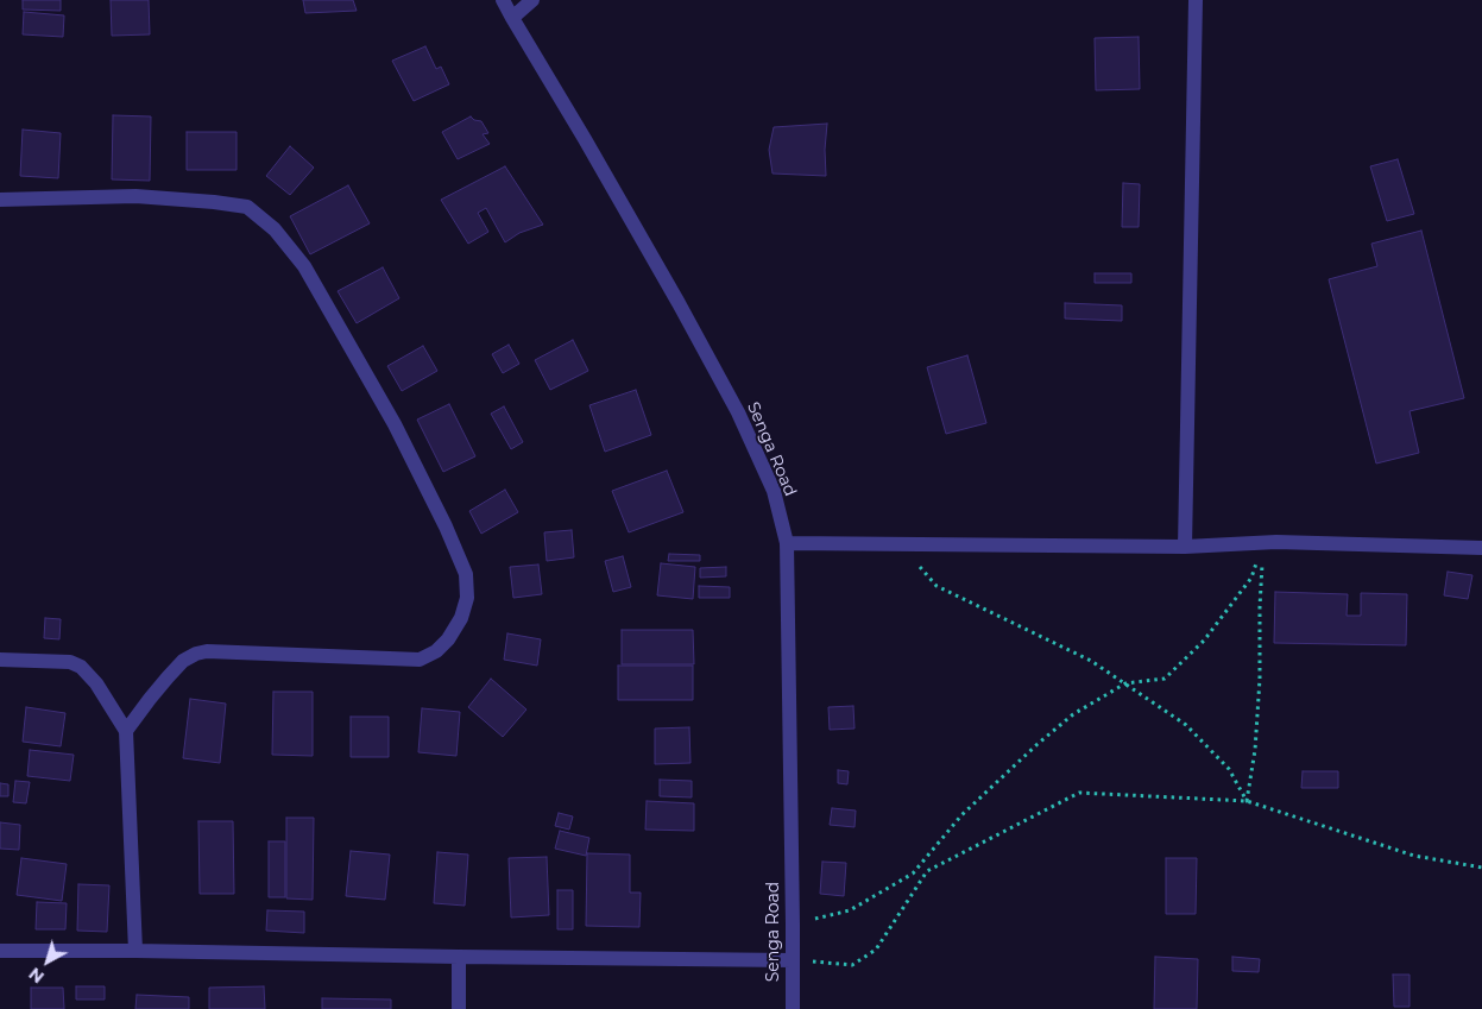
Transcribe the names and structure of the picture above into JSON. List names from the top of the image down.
{
  "streets": {
    "street": ["Senga Road"]
  },
  "north": "bottom left"
}
